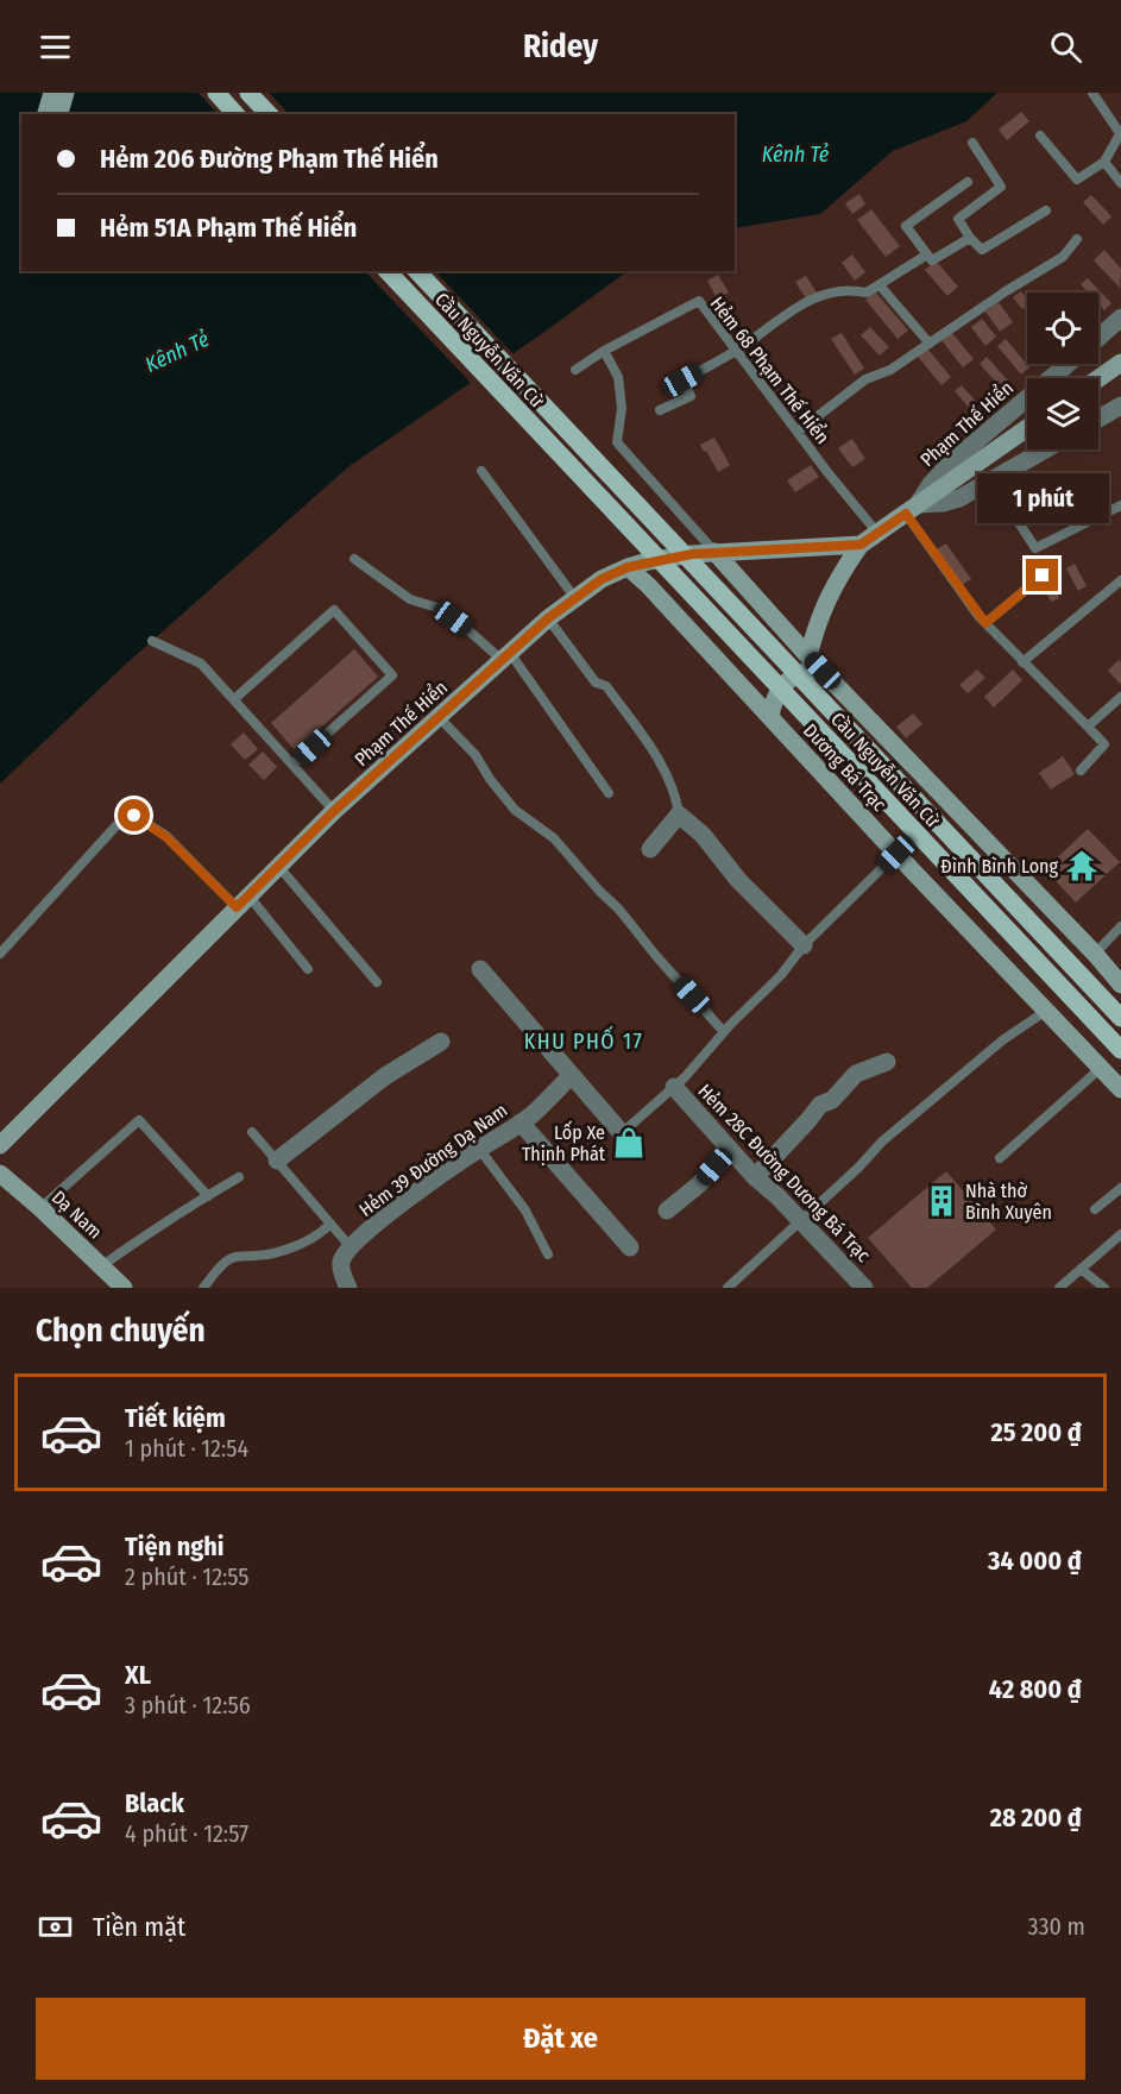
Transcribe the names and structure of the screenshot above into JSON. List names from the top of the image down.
{
  "streets": {
    "main road": [
      "Cầu Nguyễn Văn Cừ",
      "Phạm Thế Hiển",
      "Dương Bá Trạc",
      "Dạ Nam"
    ],
    "street": ["Hẻm 39 Đường Dạ Nam", "Hẻm 28C Đường Dương Bá Trạc"],
    "lane": ["Hẻm 68 Phạm Thế Hiển"]
  },
  "crossings": [
    ["Hẻm 68 Phạm Thế Hiển", "Phạm Thế Hiển"],
    ["Phạm Thế Hiển", "Dương Bá Trạc"]
  ],
  "districts": ["KHU PHỐ 17"],
  "water": ["Kênh Tẻ"],
  "places": {
    "temple": ["Đình Bình Long"],
    "shop": ["Lốp Xe Thịnh Phát"],
    "building": ["Nhà thờ Bình Xuyên"]
  },
  "page": {
    "header": "Ridey",
    "banner": ["Hẻm 206 Đường Phạm Thế Hiển", "Hẻm 51A Phạm Thế Hiển"],
    "bubble": "1 phút",
    "heading": "Chọn chuyến",
    "list": [
      {
        "name": "Tiết kiệm",
        "note": "1 phút · 12:54",
        "value": "25 200 ₫"
      },
      {
        "name": "Tiện nghi",
        "note": "2 phút · 12:55",
        "value": "34 000 ₫"
      },
      {
        "name": "XL",
        "note": "3 phút · 12:56",
        "value": "42 800 ₫"
      },
      {
        "name": "Black",
        "note": "4 phút · 12:57",
        "value": "28 200 ₫"
      }
    ],
    "pay": ["Tiền mặt", "330 m"],
    "buttons": "Đặt xe"
  }
}
